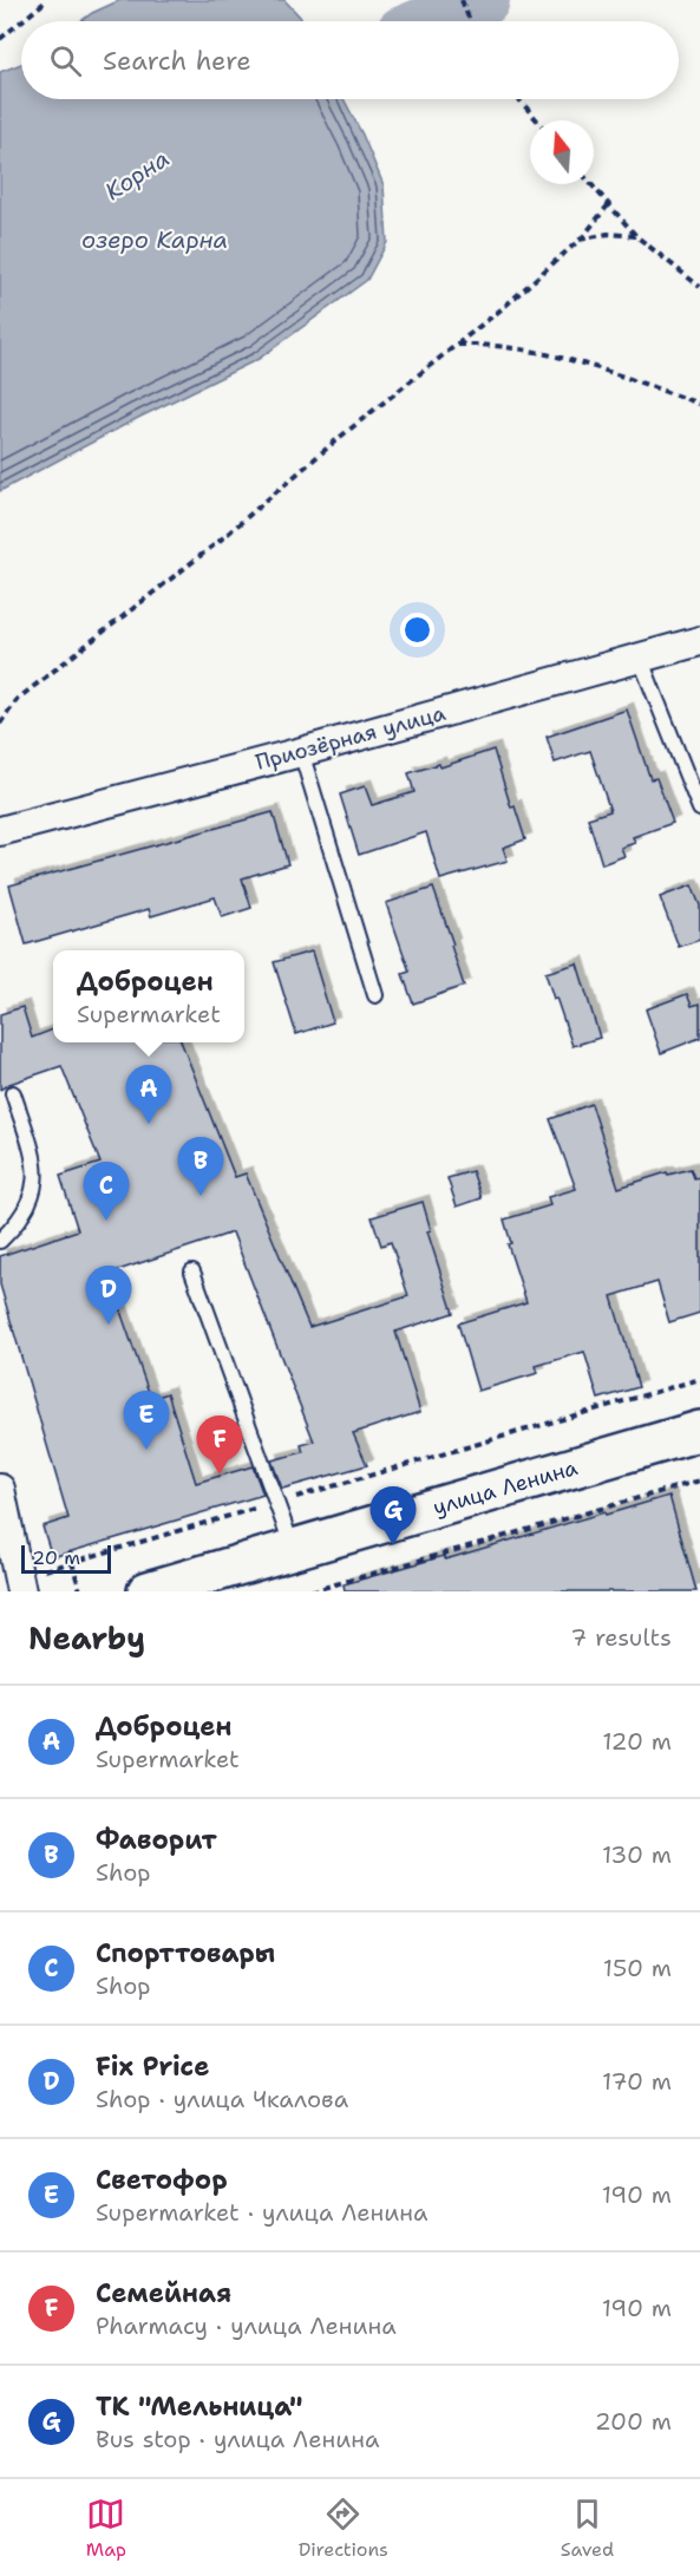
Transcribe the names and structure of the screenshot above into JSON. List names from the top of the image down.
{
  "streets": {
    "main road": ["улица Ленина"],
    "street": ["Приозёрная улица"]
  },
  "water": ["Корна", "озеро Карна"],
  "scale_bar": "20 m",
  "north": "top",
  "page": {
    "search": "Search here",
    "popup": ["Доброцен", "Supermarket"],
    "pins": [
      "A",
      "B",
      "C",
      "D",
      "E",
      "F",
      "G"
    ],
    "scale": "20 m",
    "heading": ["Nearby", "7 results"],
    "list": [
      {
        "mark": "A",
        "name": "Доброцен",
        "note": "Supermarket",
        "value": "120 m"
      },
      {
        "mark": "B",
        "name": "Фаворит",
        "note": "Shop",
        "value": "130 m"
      },
      {
        "mark": "C",
        "name": "Спорттовары",
        "note": "Shop",
        "value": "150 m"
      },
      {
        "mark": "D",
        "name": "Fix Price",
        "note": "Shop · улица Чкалова",
        "value": "170 m"
      },
      {
        "mark": "E",
        "name": "Светофор",
        "note": "Supermarket · улица Ленина",
        "value": "190 m"
      },
      {
        "mark": "F",
        "name": "Семейная",
        "note": "Pharmacy · улица Ленина",
        "value": "190 m"
      },
      {
        "mark": "G",
        "name": "ТК \"Мельница\"",
        "note": "Bus stop · улица Ленина",
        "value": "200 m"
      }
    ],
    "nav": ["Map", "Directions", "Saved"]
  }
}
